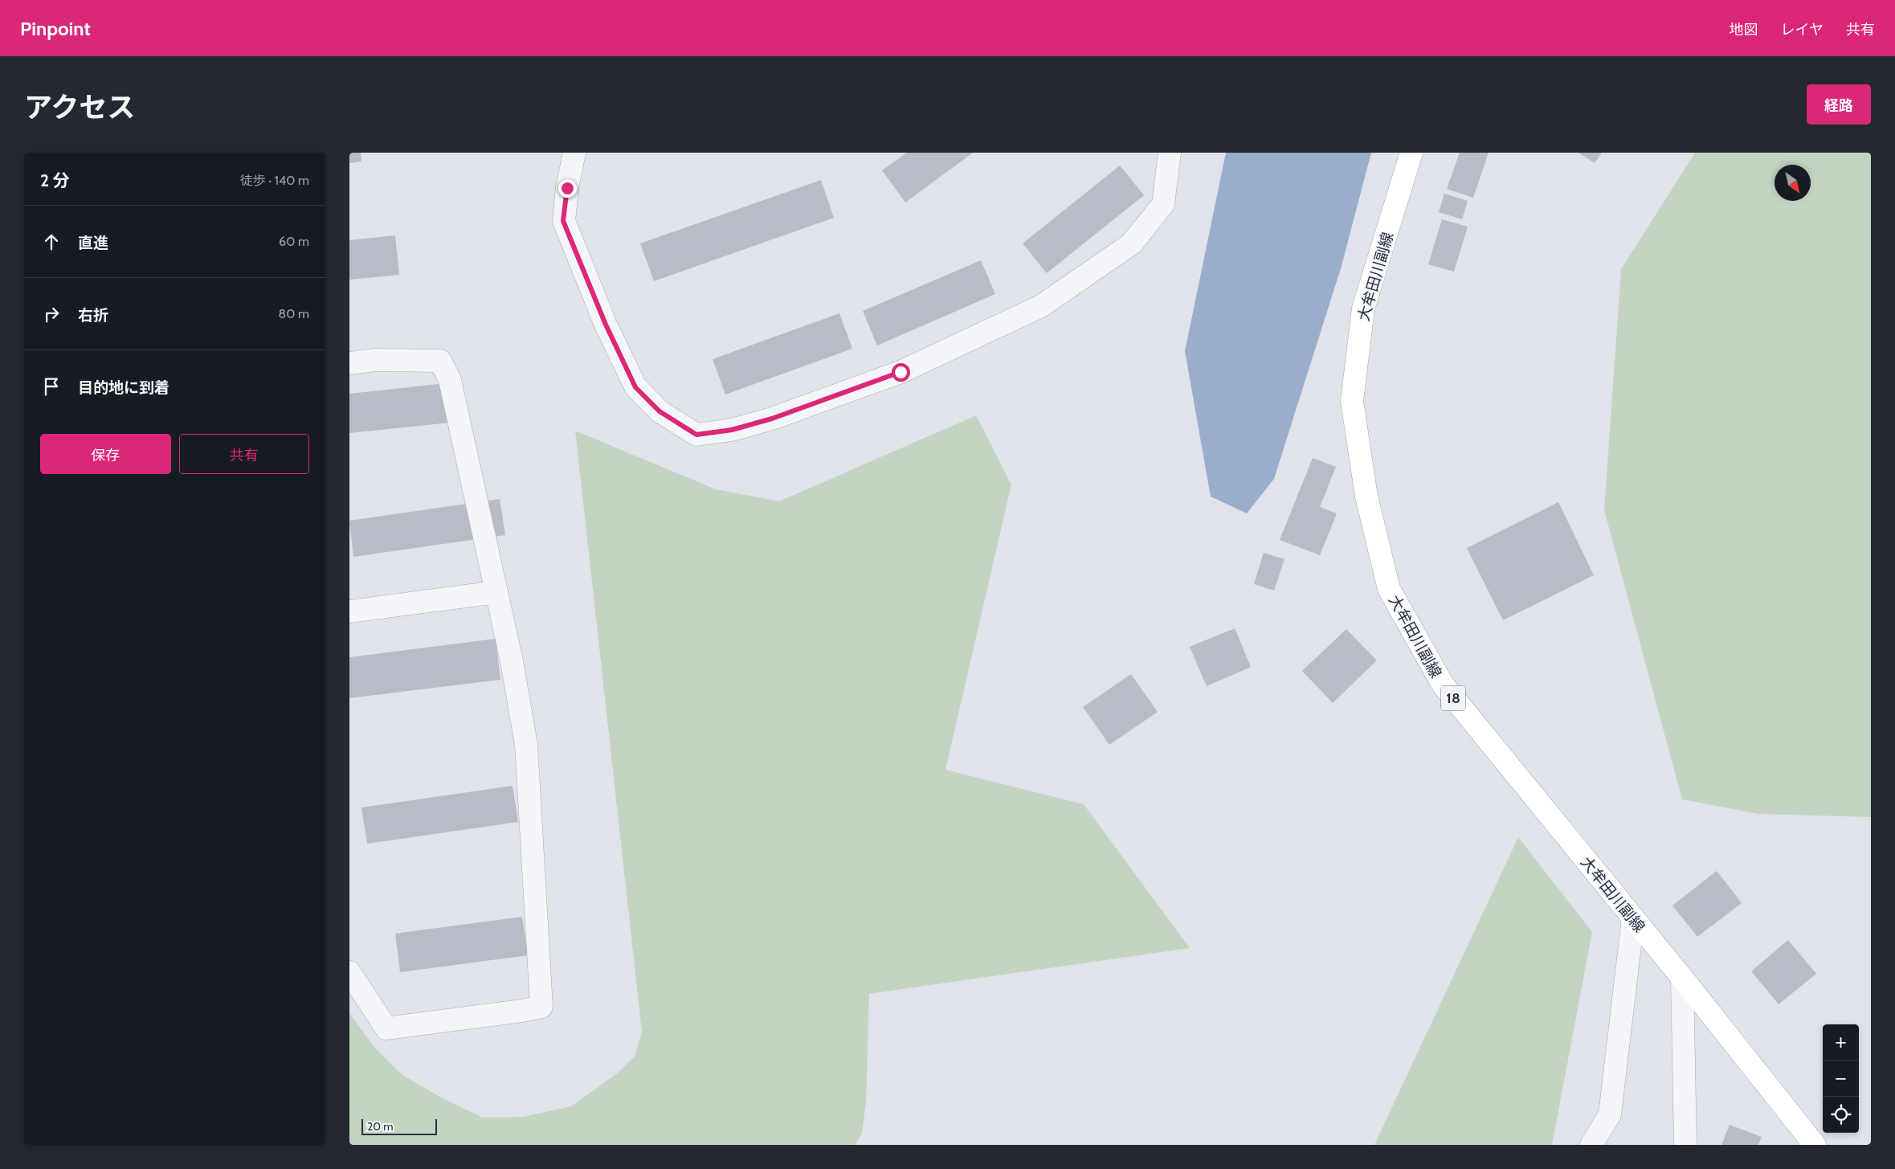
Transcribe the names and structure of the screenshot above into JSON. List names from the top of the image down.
{
  "streets": {
    "main road": ["大牟田川副線", "18"]
  },
  "scale_bar": "20 m",
  "north": "bottom right",
  "page": {
    "header": "Pinpoint",
    "nav": ["地図", "レイヤ", "共有"],
    "title": "アクセス",
    "buttons": [
      "経路",
      ["保存", "共有"]
    ],
    "heading": ["2 分", "徒歩 · 140 m"],
    "list": [
      ["直進", "60 m"],
      ["右折", "80 m"],
      "目的地に到着"
    ],
    "map_buttons": ["+", "−"],
    "scale": "20 m"
  }
}
